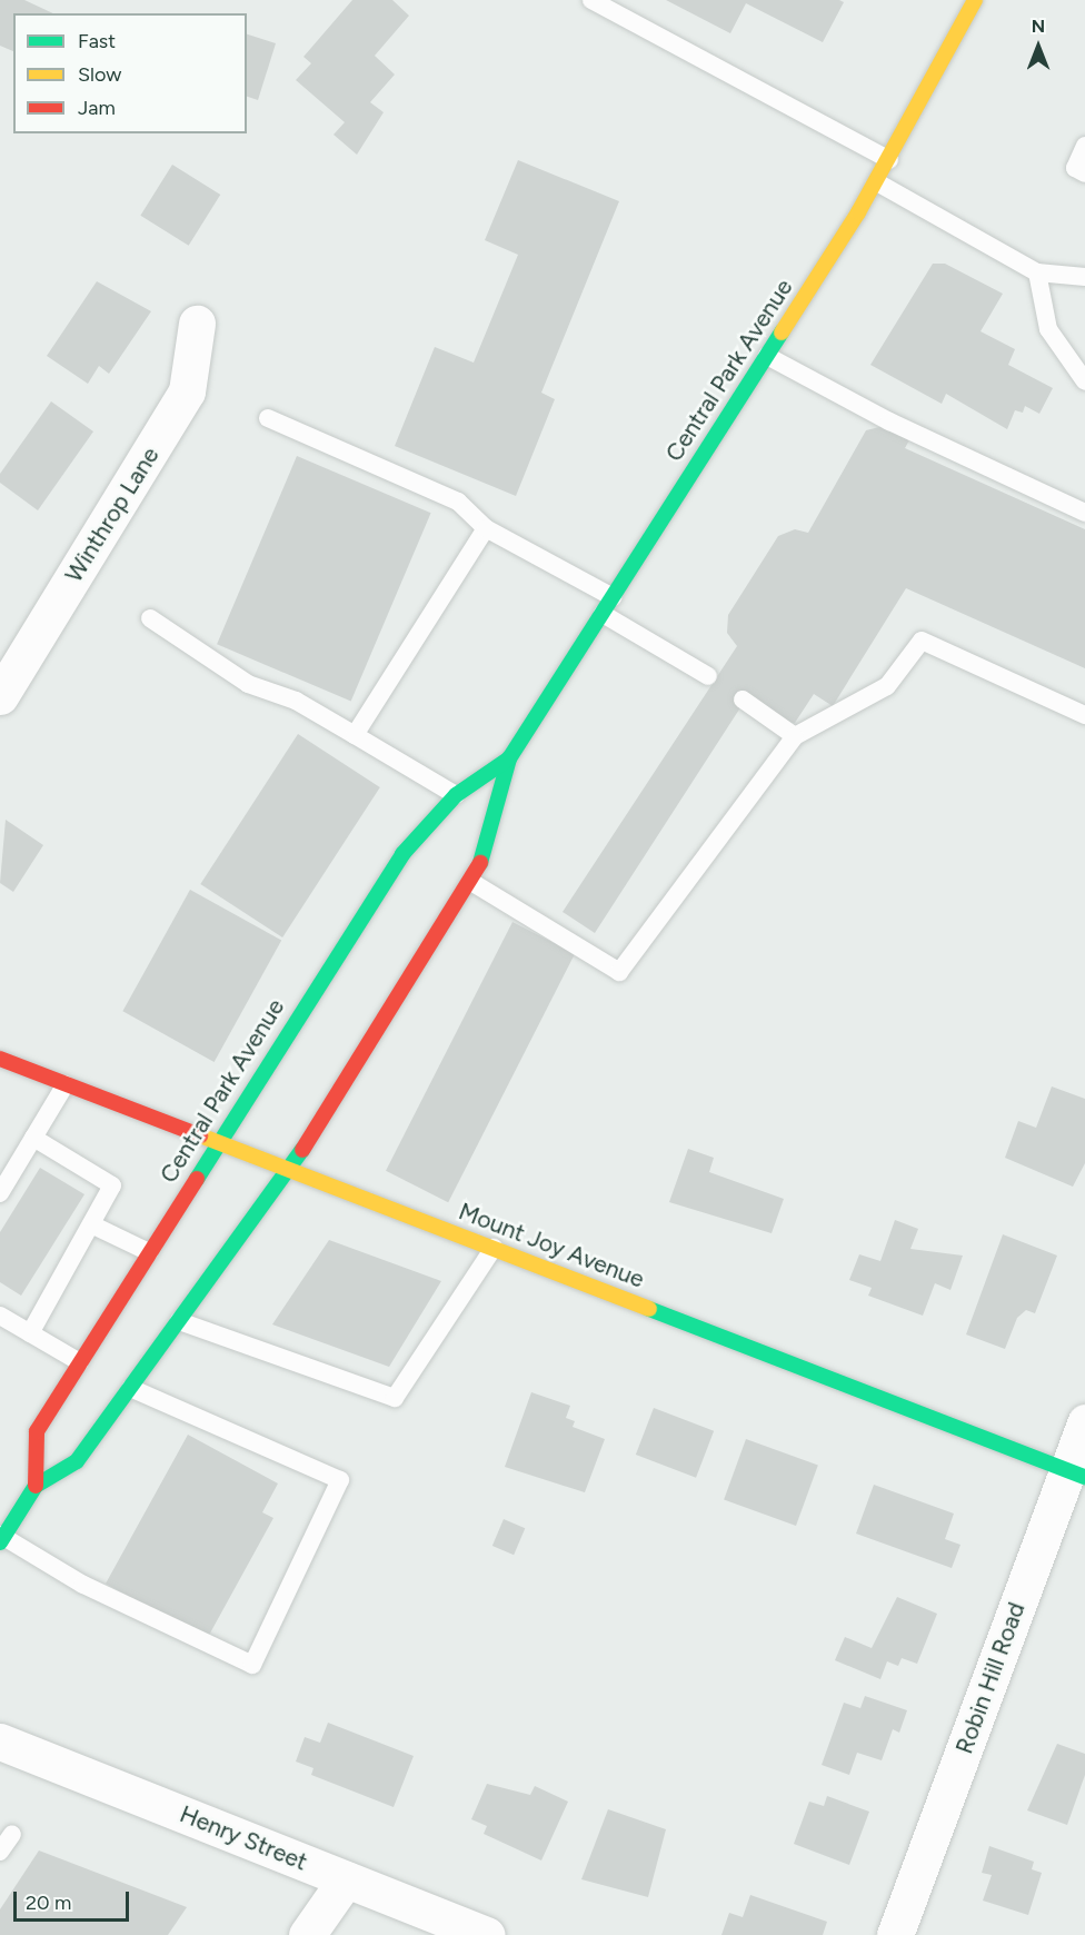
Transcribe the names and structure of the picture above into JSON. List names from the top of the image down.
{
  "streets": {
    "main road": ["Central Park Avenue", "Mount Joy Avenue"],
    "street": ["Winthrop Lane", "Robin Hill Road", "Henry Street"]
  },
  "crossings": [
    ["Central Park Avenue", "Mount Joy Avenue"],
    ["Mount Joy Avenue", "Robin Hill Road"]
  ],
  "legend": ["Fast", "Slow", "Jam"],
  "scale_bar": "20 m",
  "north": "top"
}
